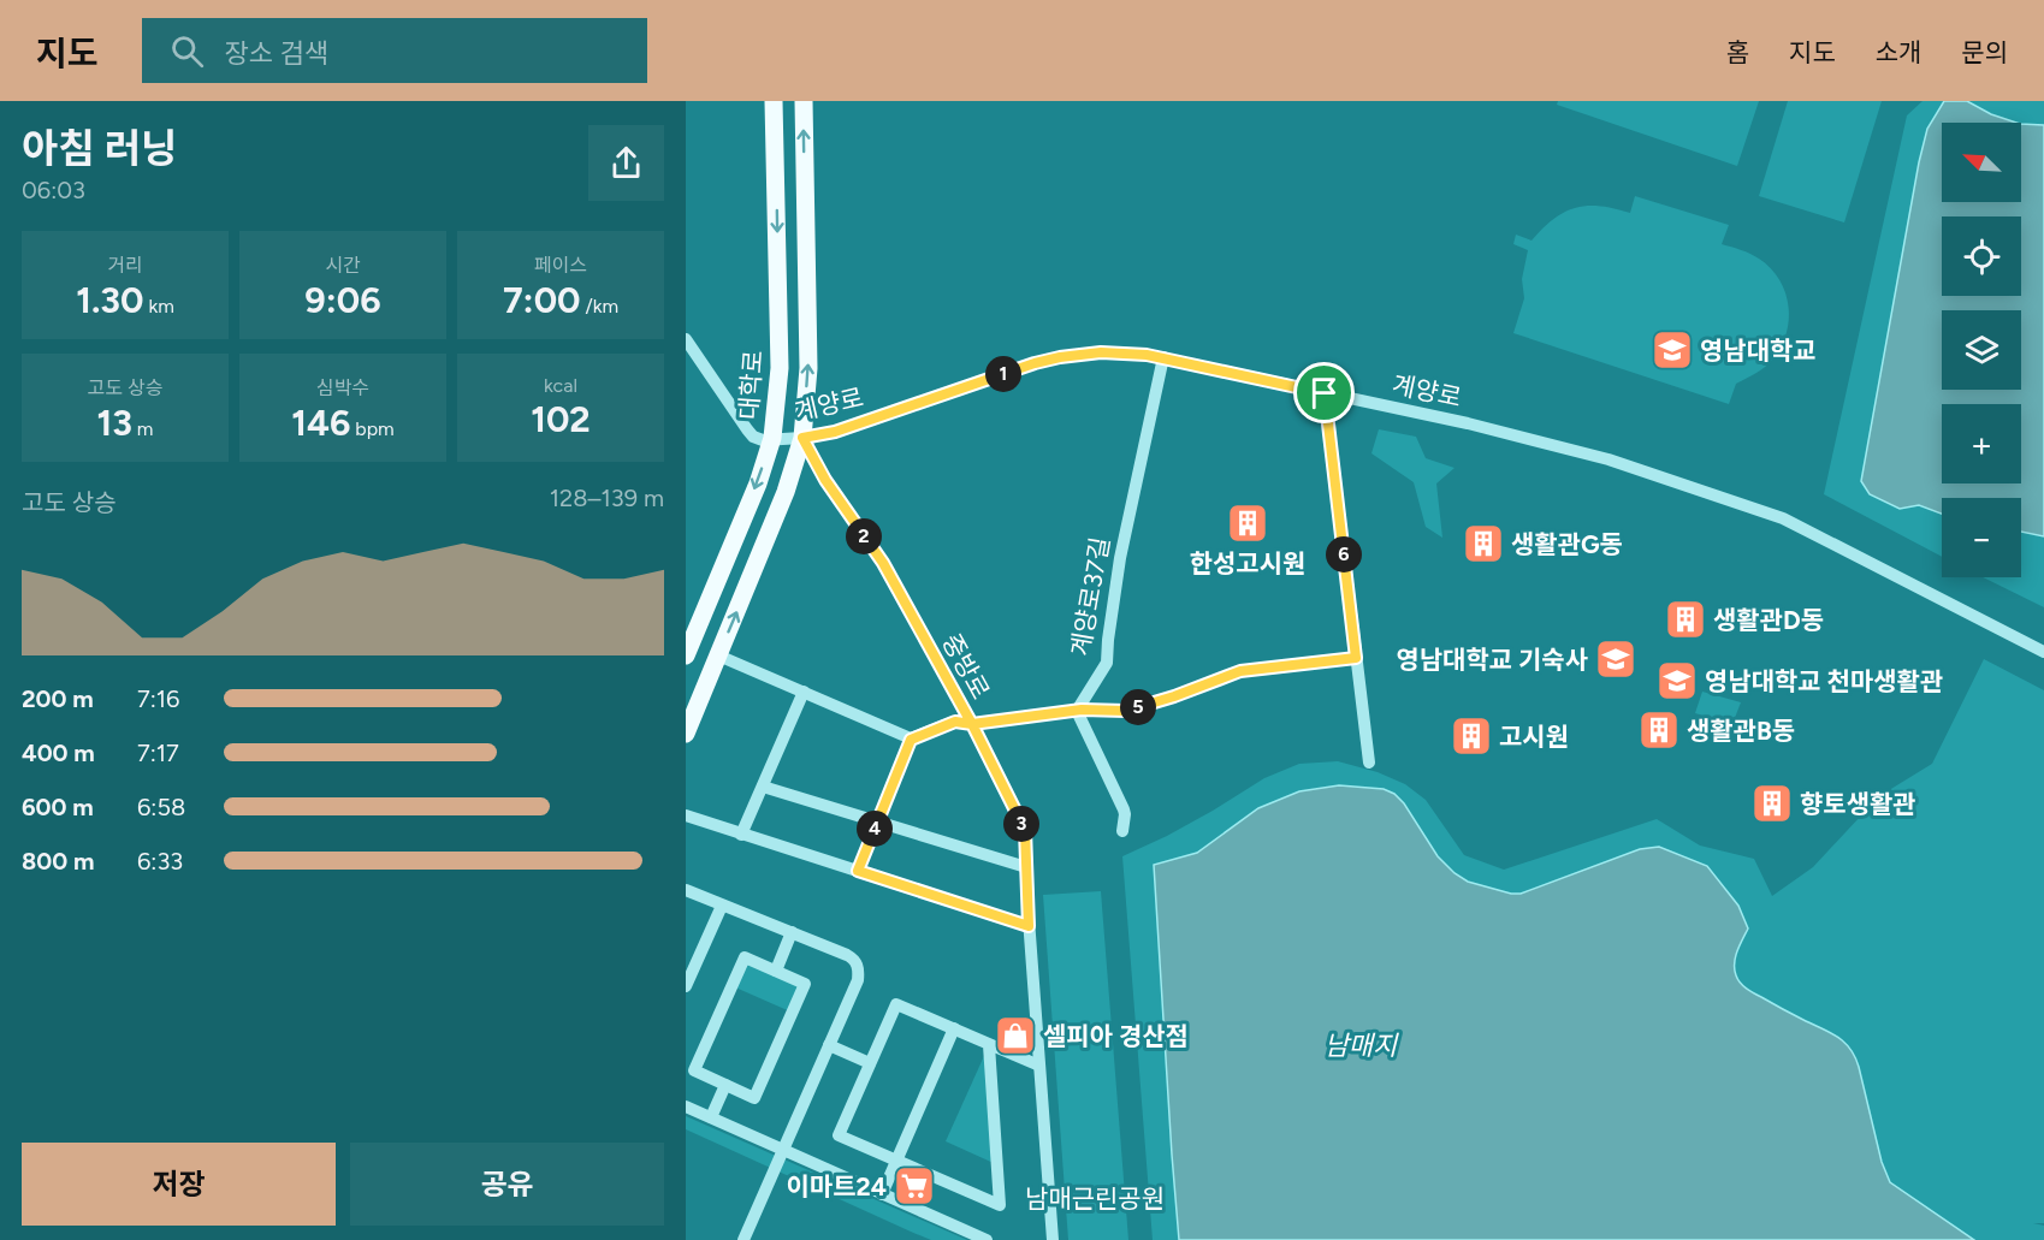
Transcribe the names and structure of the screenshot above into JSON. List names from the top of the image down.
{
  "streets": {
    "main road": ["대학로"],
    "street": ["계양로", "계양로37길", "중방로"]
  },
  "crossings": [
    ["대학로", "계양로"],
    ["계양로", "계양로37길"],
    ["계양로", "중방로"]
  ],
  "water": ["남매지"],
  "parks": ["남매근린공원"],
  "places": {
    "school or university": ["영남대학교", "영남대학교 기숙사", "영남대학교 천마생활관"],
    "building": [
      "한성고시원",
      "생활관G동",
      "생활관D동",
      "생활관B동",
      "고시원",
      "향토생활관"
    ],
    "shop": ["셀피아 경산점"],
    "supermarket": ["이마트24"]
  },
  "north": "top left",
  "page": {
    "header": "지도",
    "search": "장소 검색",
    "nav": [
      "홈",
      "지도",
      "소개",
      "문의"
    ],
    "heading": ["아침 러닝", "06:03"],
    "map_buttons": ["+", "−"],
    "stats": [
      ["거리", "1.30 km"],
      ["시간", "9:06"],
      ["페이스", "7:00 /km"],
      ["고도 상승", "13 m"],
      ["심박수", "146 bpm"],
      ["kcal", "102"]
    ],
    "pins": [
      "1",
      "2",
      "6",
      "5",
      "3",
      "4"
    ],
    "chart": ["고도 상승", "128–139 m"],
    "list": [
      {
        "name": "200 m",
        "note": "7:16"
      },
      {
        "name": "400 m",
        "note": "7:17"
      },
      {
        "name": "600 m",
        "note": "6:58"
      },
      {
        "name": "800 m",
        "note": "6:33"
      }
    ],
    "buttons": ["저장", "공유"]
  }
}
